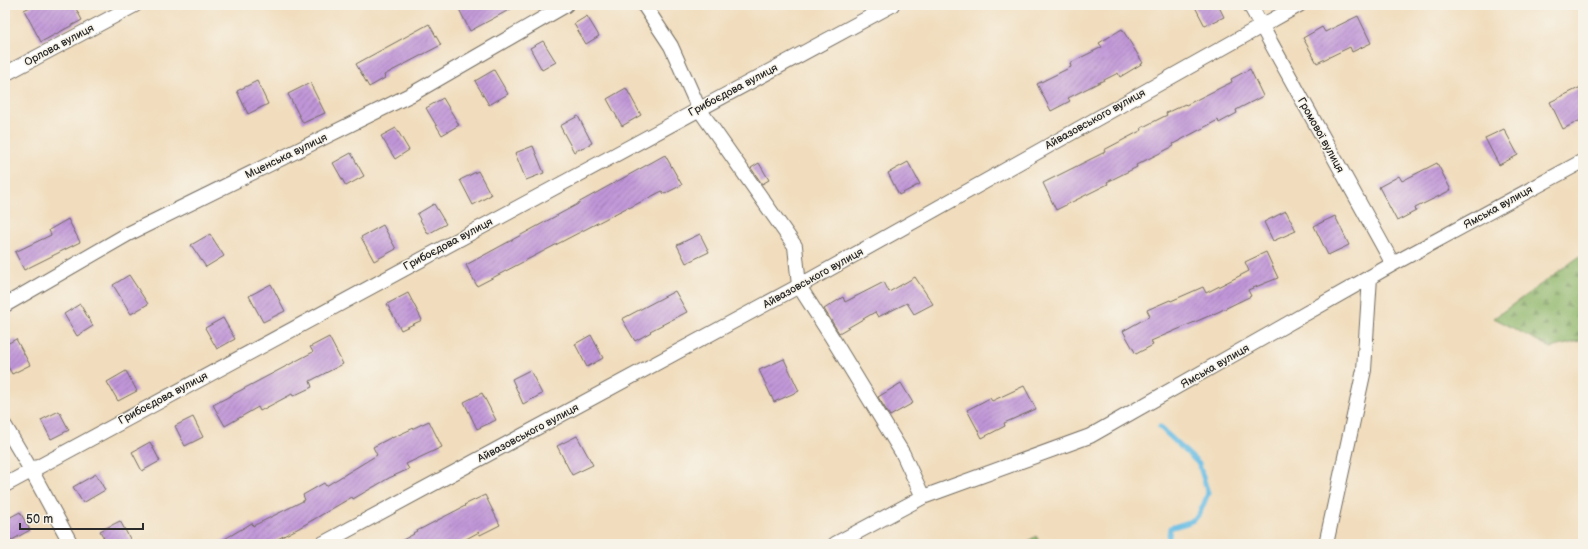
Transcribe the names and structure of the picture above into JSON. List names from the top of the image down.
{
  "streets": {
    "street": [
      "Орлова вулиця",
      "Грибоєдова вулиця",
      "Айвазовського вулиця",
      "Громової вулиця",
      "Мценська вулиця",
      "Ямська вулиця"
    ]
  },
  "crossings": [
    ["Айвазовського вулиця", "Громової вулиця"],
    ["Громової вулиця", "Ямська вулиця"]
  ],
  "scale_bar": "50 m"
}
